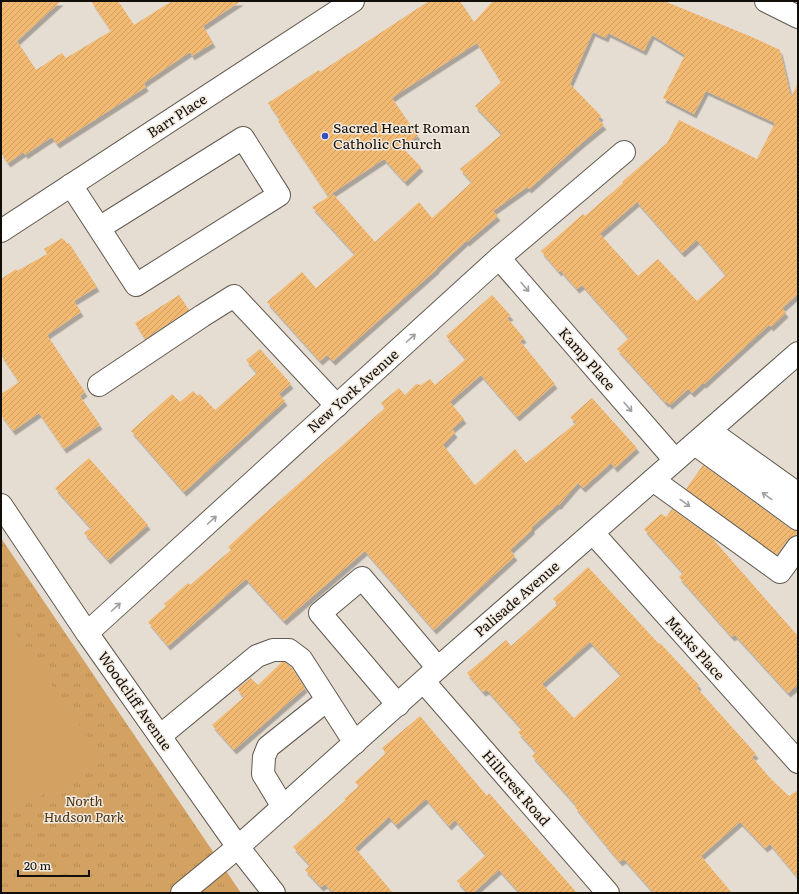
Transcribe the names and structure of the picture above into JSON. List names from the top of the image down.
{
  "streets": {
    "street": [
      "Barr Place",
      "Kamp Place",
      "New York Avenue",
      "Palisade Avenue",
      "Marks Place",
      "Woodcliff Avenue",
      "Hillcrest Road"
    ]
  },
  "crossings": [
    ["Kamp Place", "New York Avenue"],
    ["Kamp Place", "Palisade Avenue"],
    ["New York Avenue", "Woodcliff Avenue"],
    ["Palisade Avenue", "Marks Place"],
    ["Palisade Avenue", "Woodcliff Avenue"],
    ["Palisade Avenue", "Hillcrest Road"]
  ],
  "one_way": ["Kamp Place", "New York Avenue"],
  "parks": ["North Hudson Park"],
  "places": ["Sacred Heart Roman Catholic Church"],
  "scale_bar": "20 m"
}
